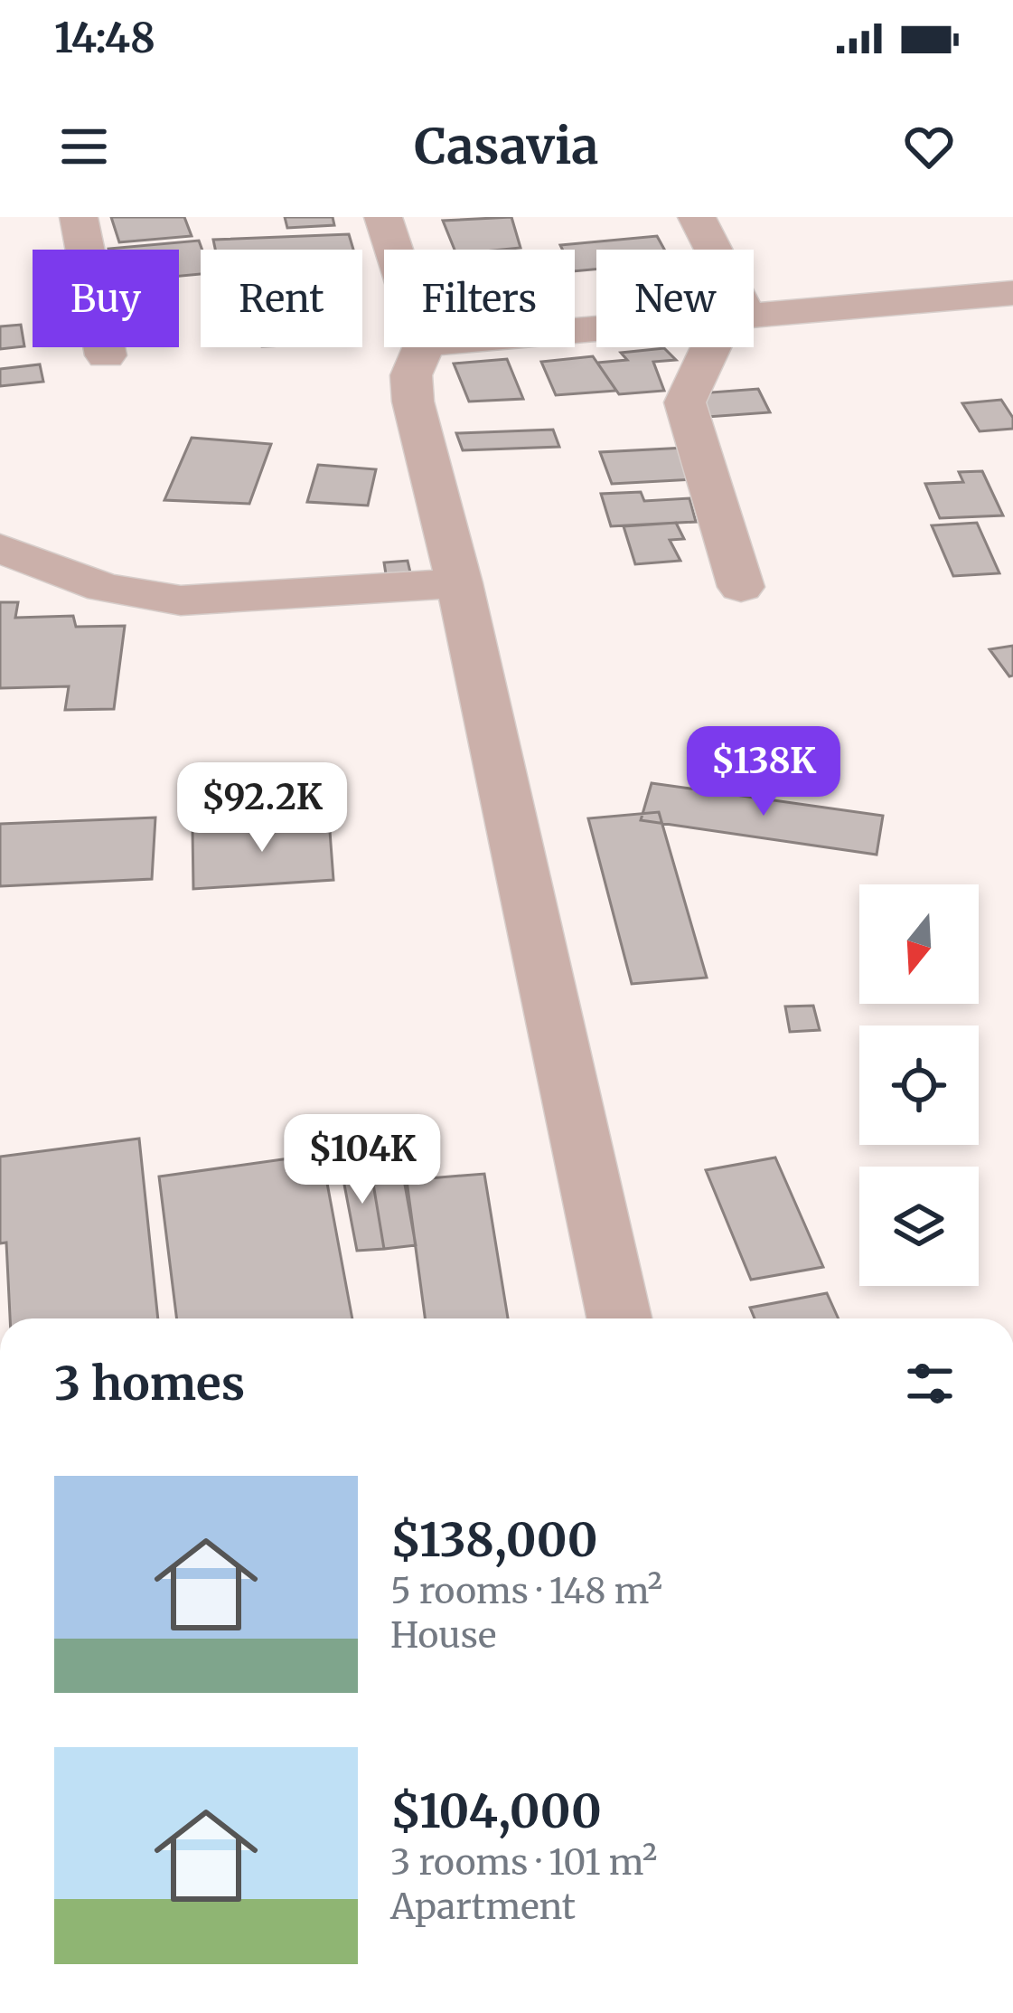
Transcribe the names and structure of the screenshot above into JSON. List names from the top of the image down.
{
  "north": "bottom",
  "page": {
    "status": "14:48",
    "header": "Casavia",
    "chip": [
      "Buy",
      "Rent",
      "Filters",
      "New"
    ],
    "price": ["$138K", "$92.2K", "$104K"],
    "heading": "3 homes",
    "list": [
      {
        "name": "$138,000",
        "note": "5 rooms · 148 m² · House"
      },
      {
        "name": "$104,000",
        "note": "3 rooms · 101 m² · Apartment"
      }
    ]
  }
}
